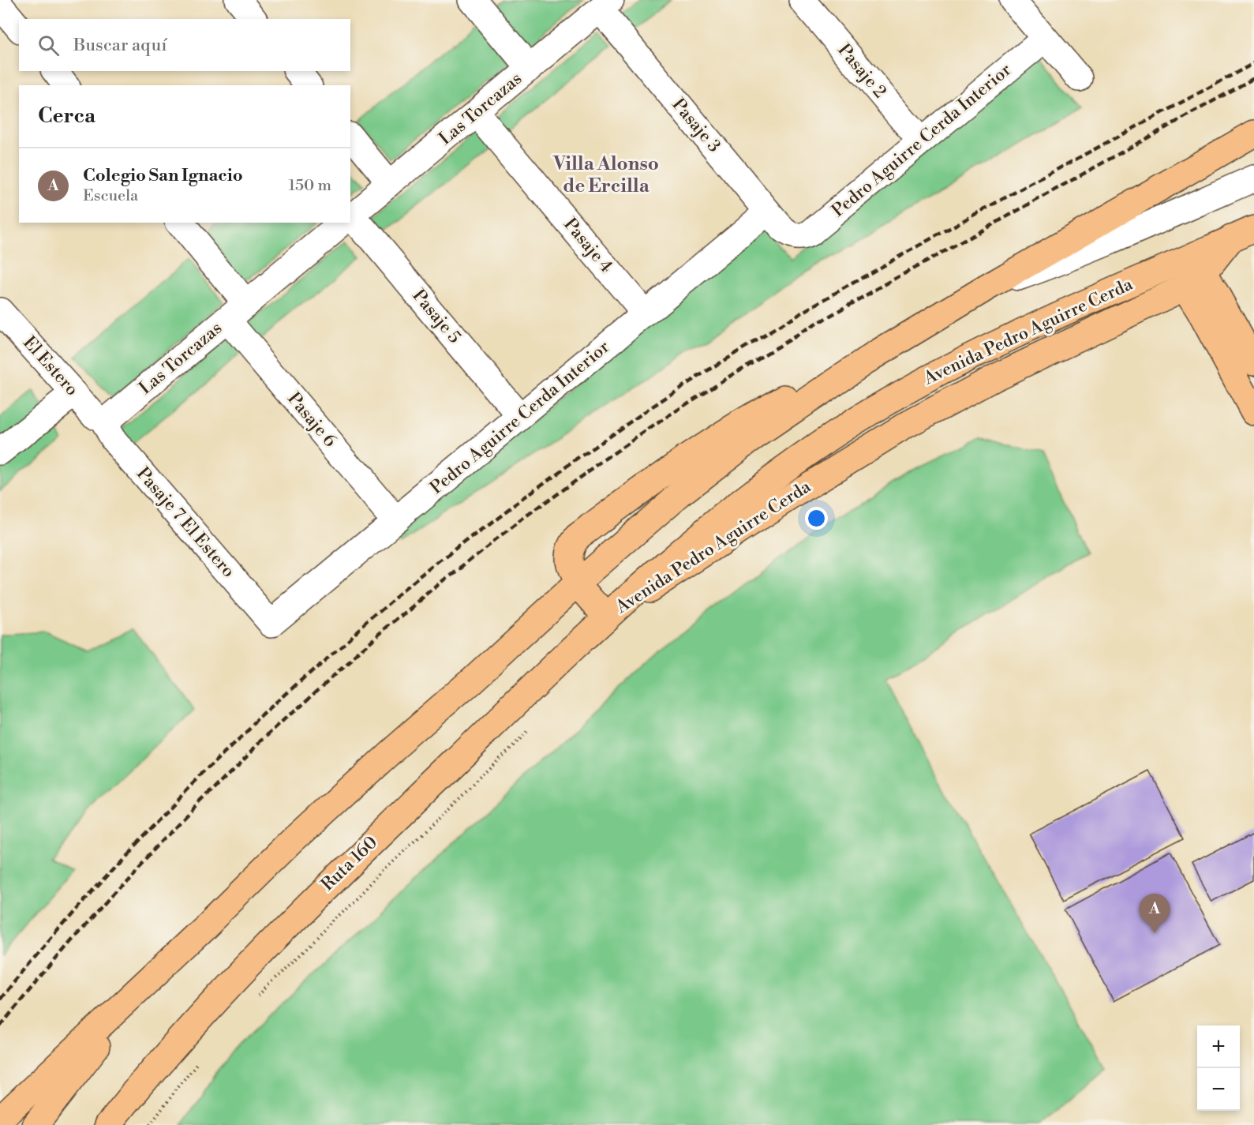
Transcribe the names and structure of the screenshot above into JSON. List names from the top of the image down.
{
  "streets": {
    "main road": ["Avenida Pedro Aguirre Cerda", "Ruta 160"],
    "street": [
      "Pasaje 2",
      "Las Torcazas",
      "Pasaje 3",
      "Pedro Aguirre Cerda Interior",
      "Pasaje 4",
      "Pasaje 5",
      "El Estero",
      "Pasaje 6",
      "Pasaje 7 El Estero"
    ]
  },
  "crossings": [
    ["Pasaje 2", "Pedro Aguirre Cerda Interior"],
    ["Las Torcazas", "Pasaje 3"],
    ["Las Torcazas", "Pasaje 4"],
    ["Las Torcazas", "El Estero"],
    ["Las Torcazas", "Pasaje 6"],
    ["Las Torcazas", "Pasaje 7 El Estero"],
    ["Pasaje 3", "Pedro Aguirre Cerda Interior"],
    ["Pedro Aguirre Cerda Interior", "Pasaje 4"],
    ["Pedro Aguirre Cerda Interior", "Pasaje 5"],
    ["Pedro Aguirre Cerda Interior", "Pasaje 6"],
    ["Pedro Aguirre Cerda Interior", "Pasaje 7 El Estero"],
    ["Avenida Pedro Aguirre Cerda", "Ruta 160"],
    ["El Estero", "Pasaje 7 El Estero"]
  ],
  "districts": ["Villa Alonso de Ercilla"],
  "page": {
    "search": "Buscar aquí",
    "heading": "Cerca",
    "list": [
      {
        "mark": "A",
        "name": "Colegio San Ignacio",
        "note": "Escuela",
        "value": "150 m"
      }
    ],
    "pins": "A",
    "map_buttons": ["+", "−"]
  }
}
